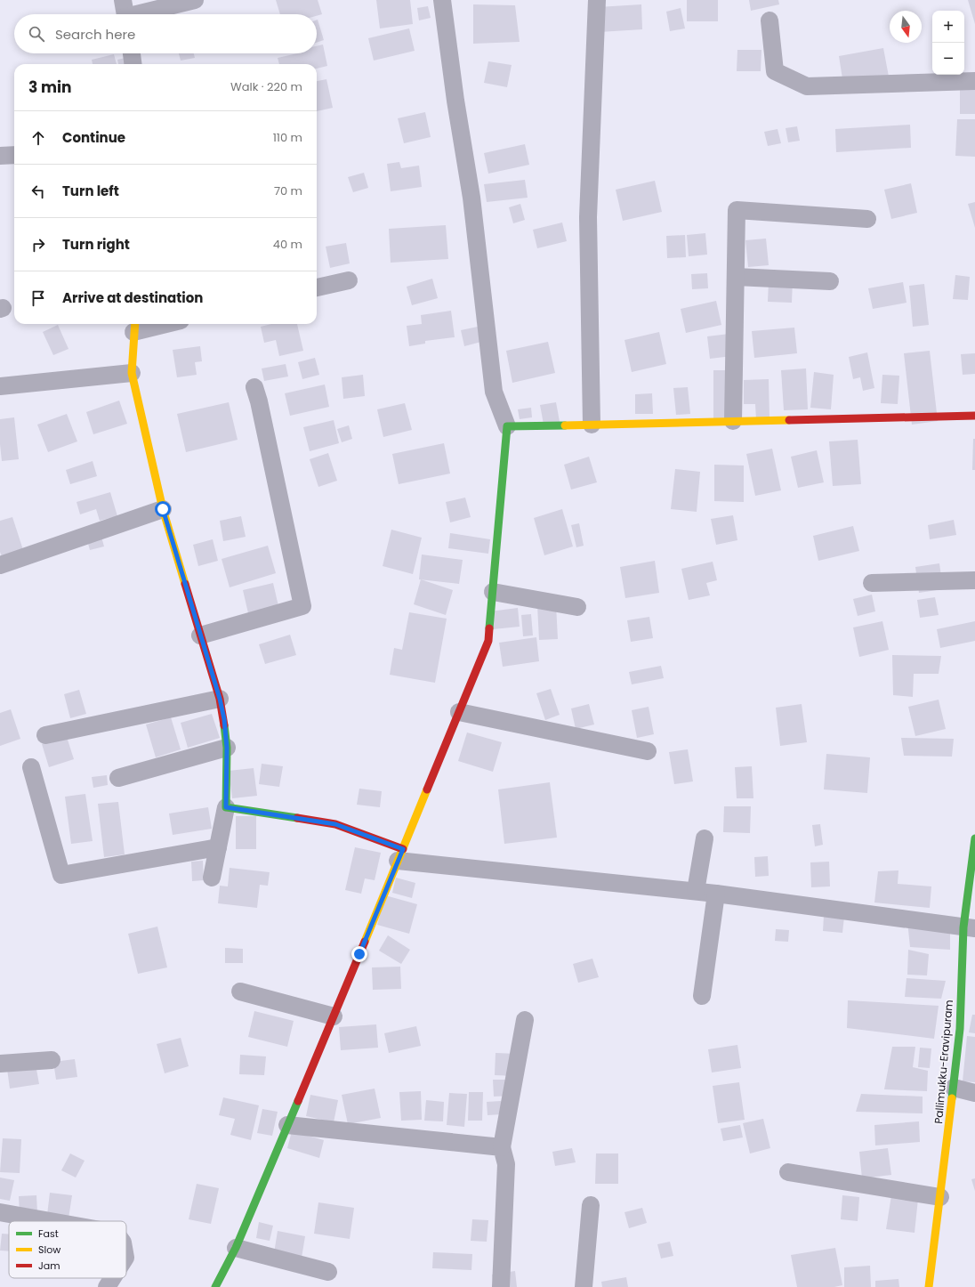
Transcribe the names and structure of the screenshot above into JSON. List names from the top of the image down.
{
  "streets": {
    "street": ["Pallimukku-Eravipuram"]
  },
  "legend": ["Fast", "Slow", "Jam"],
  "north": "bottom",
  "page": {
    "map_buttons": ["+", "−"],
    "search": "Search here",
    "heading": ["3 min", "Walk · 220 m"],
    "list": [
      ["Continue", "110 m"],
      ["Turn left", "70 m"],
      ["Turn right", "40 m"],
      "Arrive at destination"
    ]
  }
}
